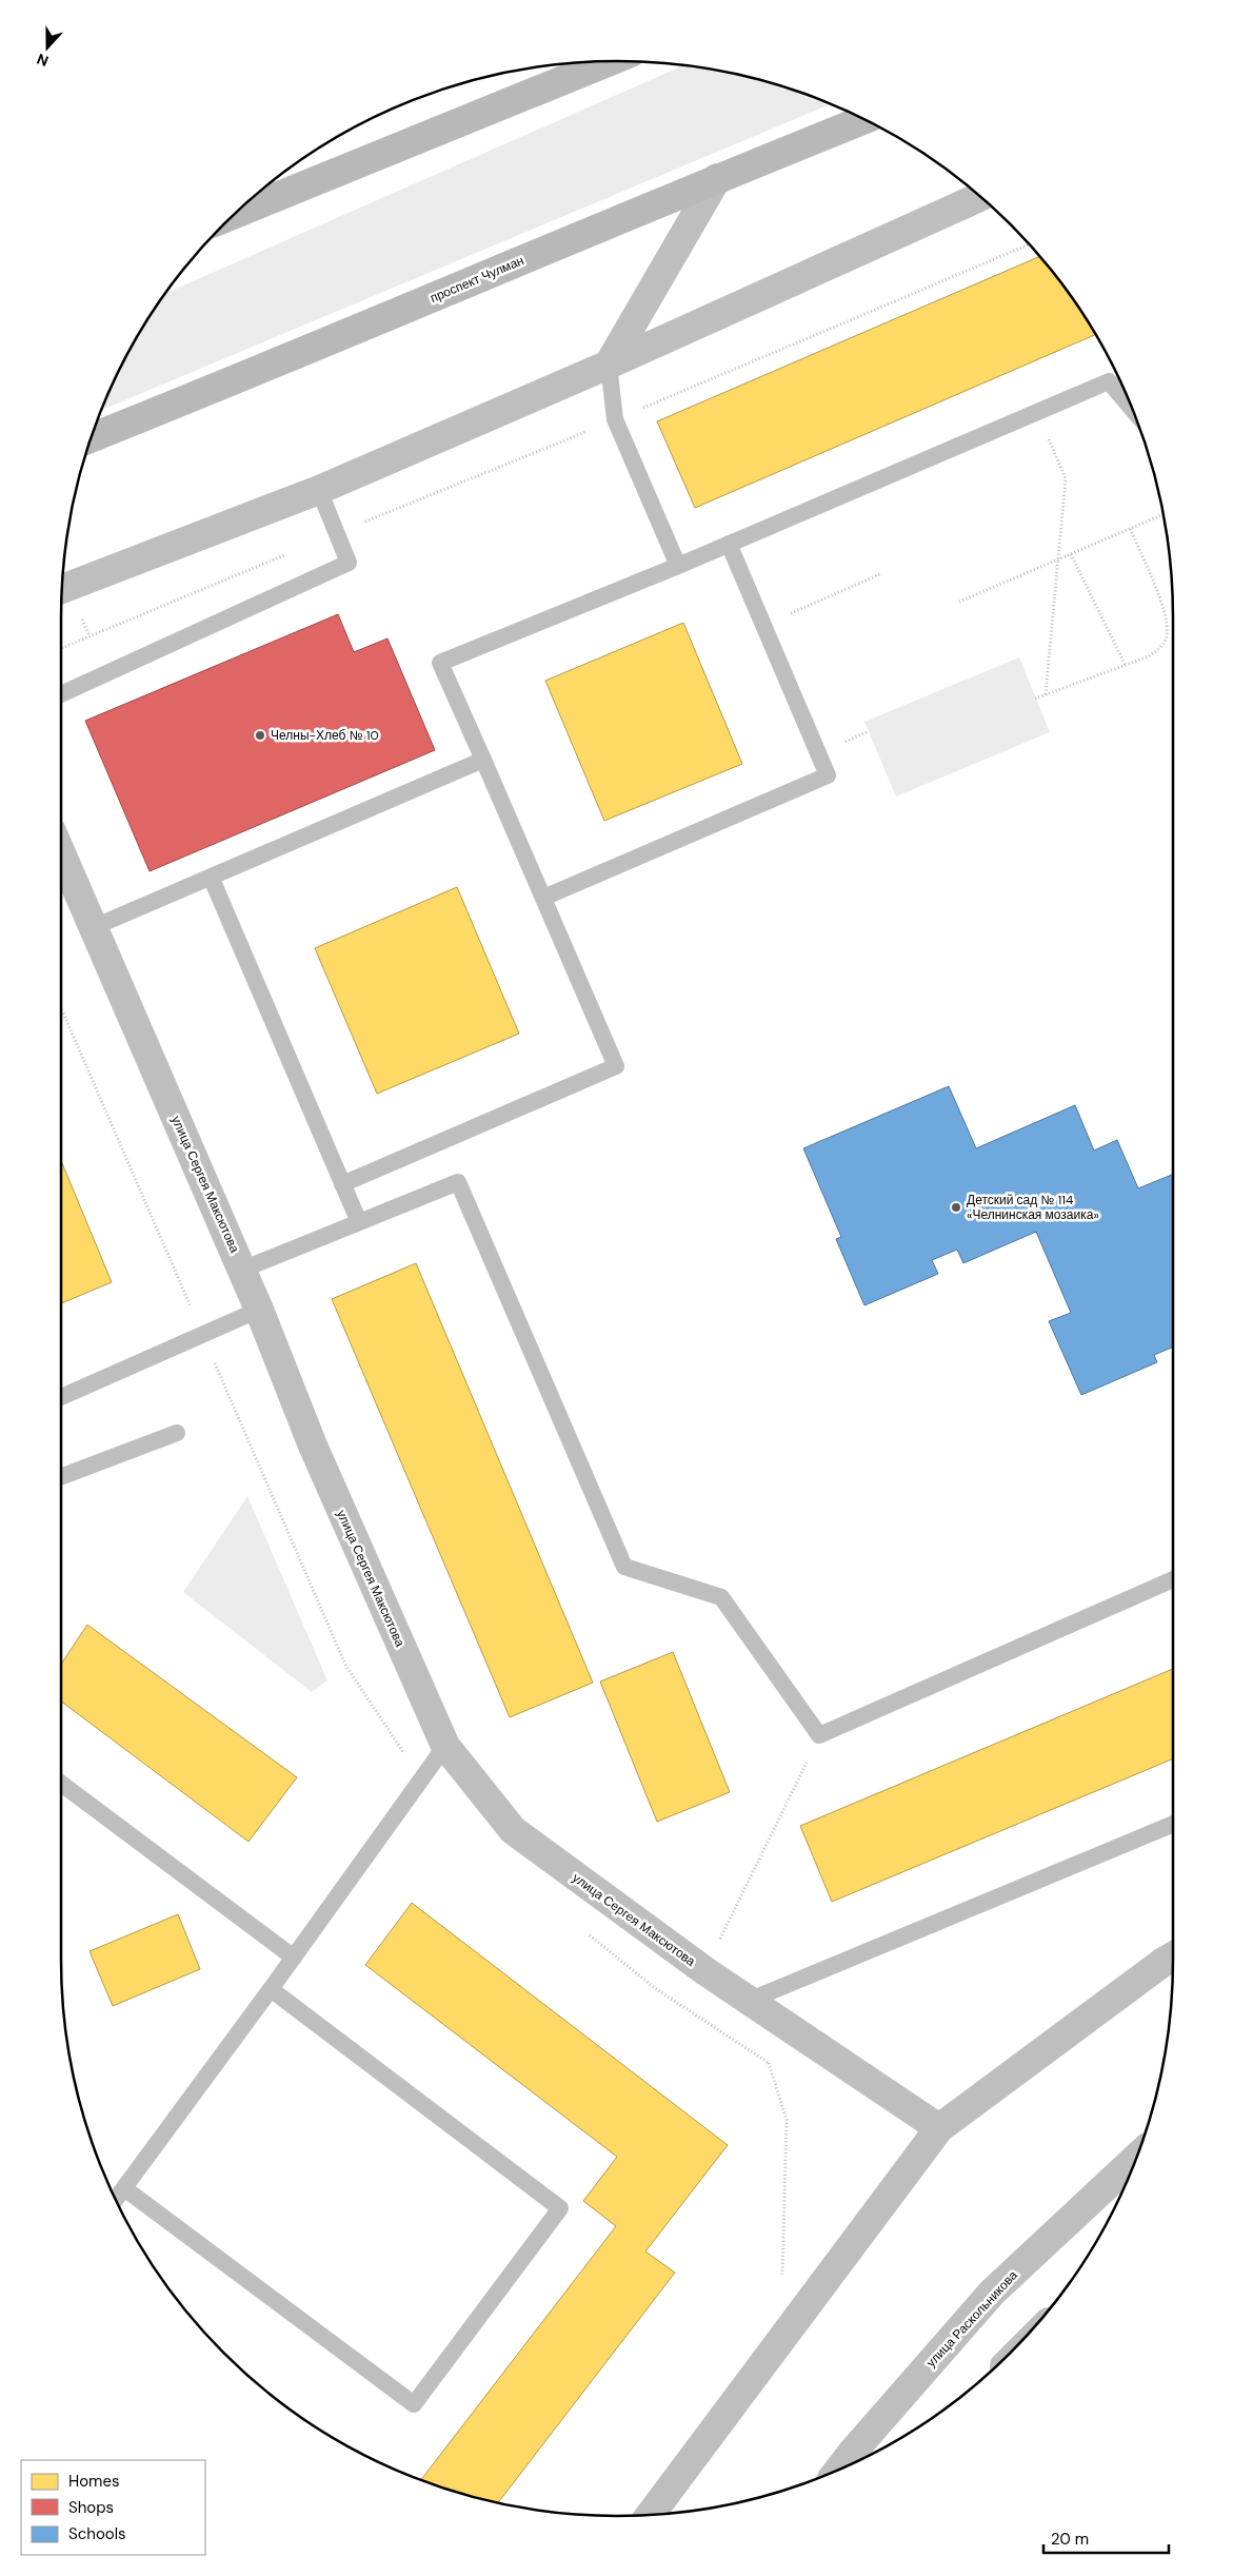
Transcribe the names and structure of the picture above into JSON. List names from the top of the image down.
{
  "streets": {
    "main road": ["проспект Чулман"],
    "street": ["улица Сергея Максютова", "улица Раскольникова"]
  },
  "places": ["Челны-Хлеб № 10", "Детский сад № 114 «Челнинская мозаика»"],
  "legend": ["Homes", "Shops", "Schools"],
  "scale_bar": "20 m",
  "north": "bottom"
}
